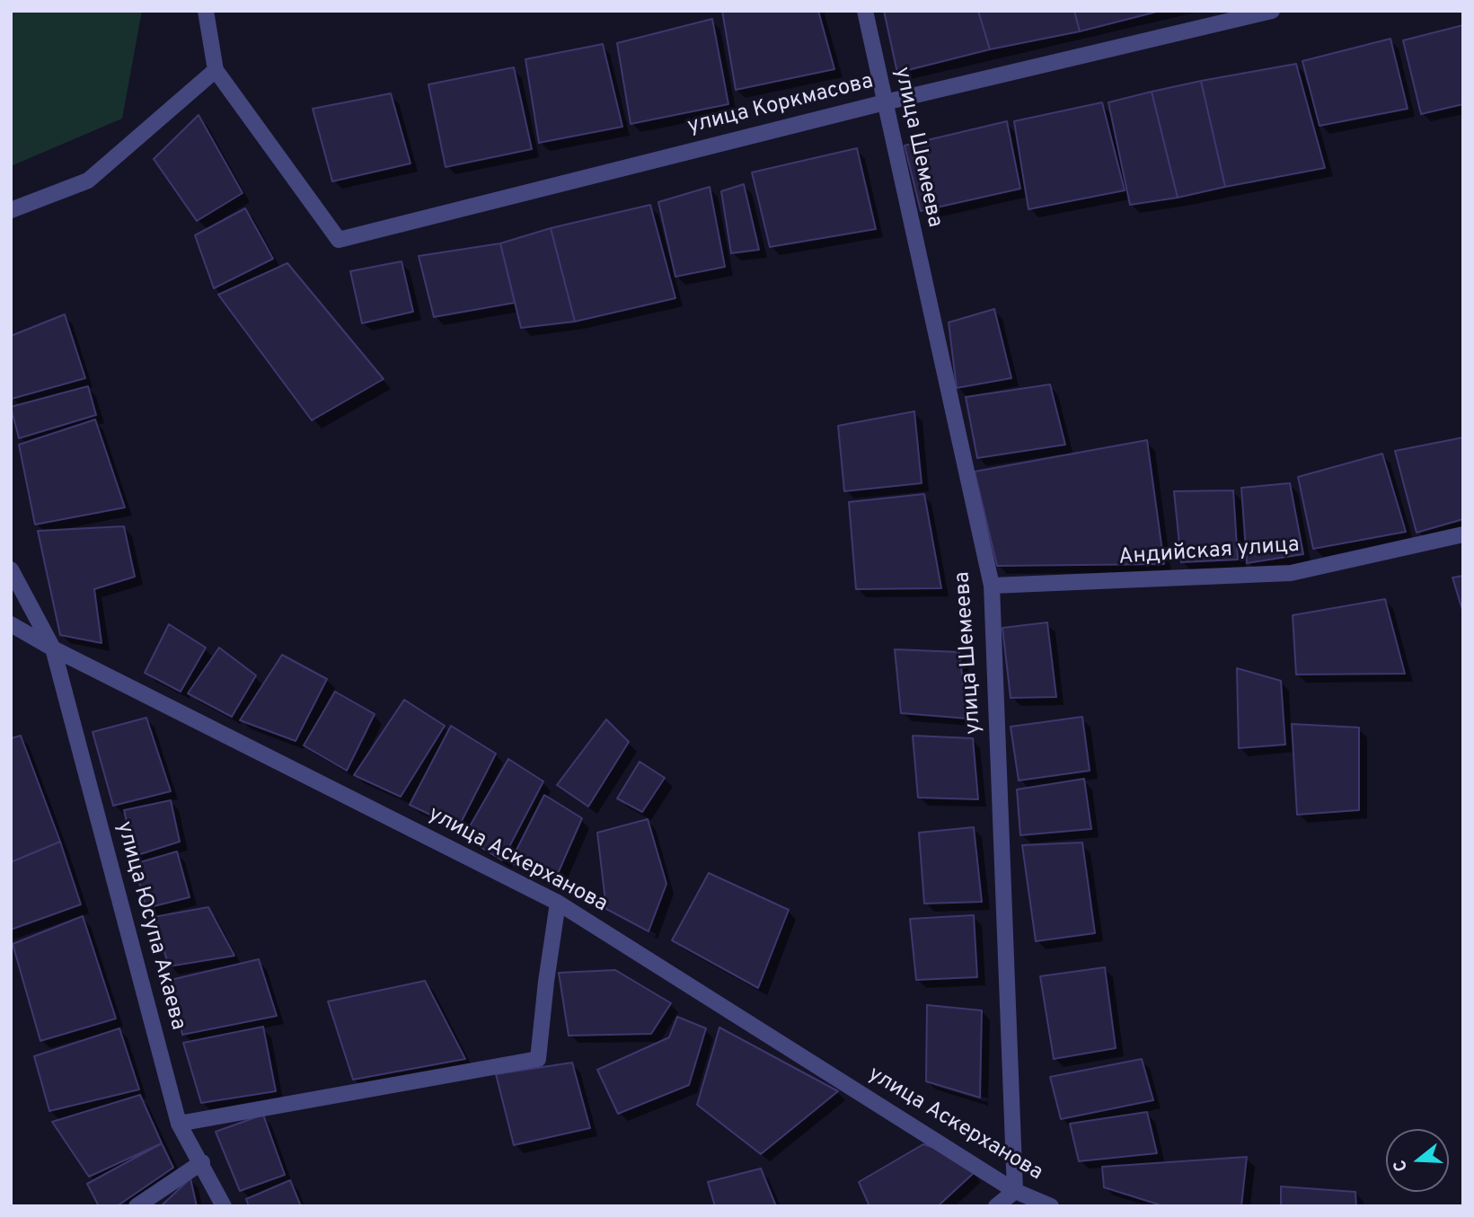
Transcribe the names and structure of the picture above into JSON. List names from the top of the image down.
{
  "streets": {
    "street": [
      "улица Коркмасова",
      "улица Шемеева",
      "Андийская улица",
      "улица Аскерханова",
      "улица Юсупа Акаева"
    ]
  },
  "crossings": [
    ["улица Коркмасова", "улица Шемеева"],
    ["улица Шемеева", "Андийская улица"],
    ["улица Шемеева", "улица Аскерханова"],
    ["улица Аскерханова", "улица Юсупа Акаева"]
  ],
  "north": "left"
}
